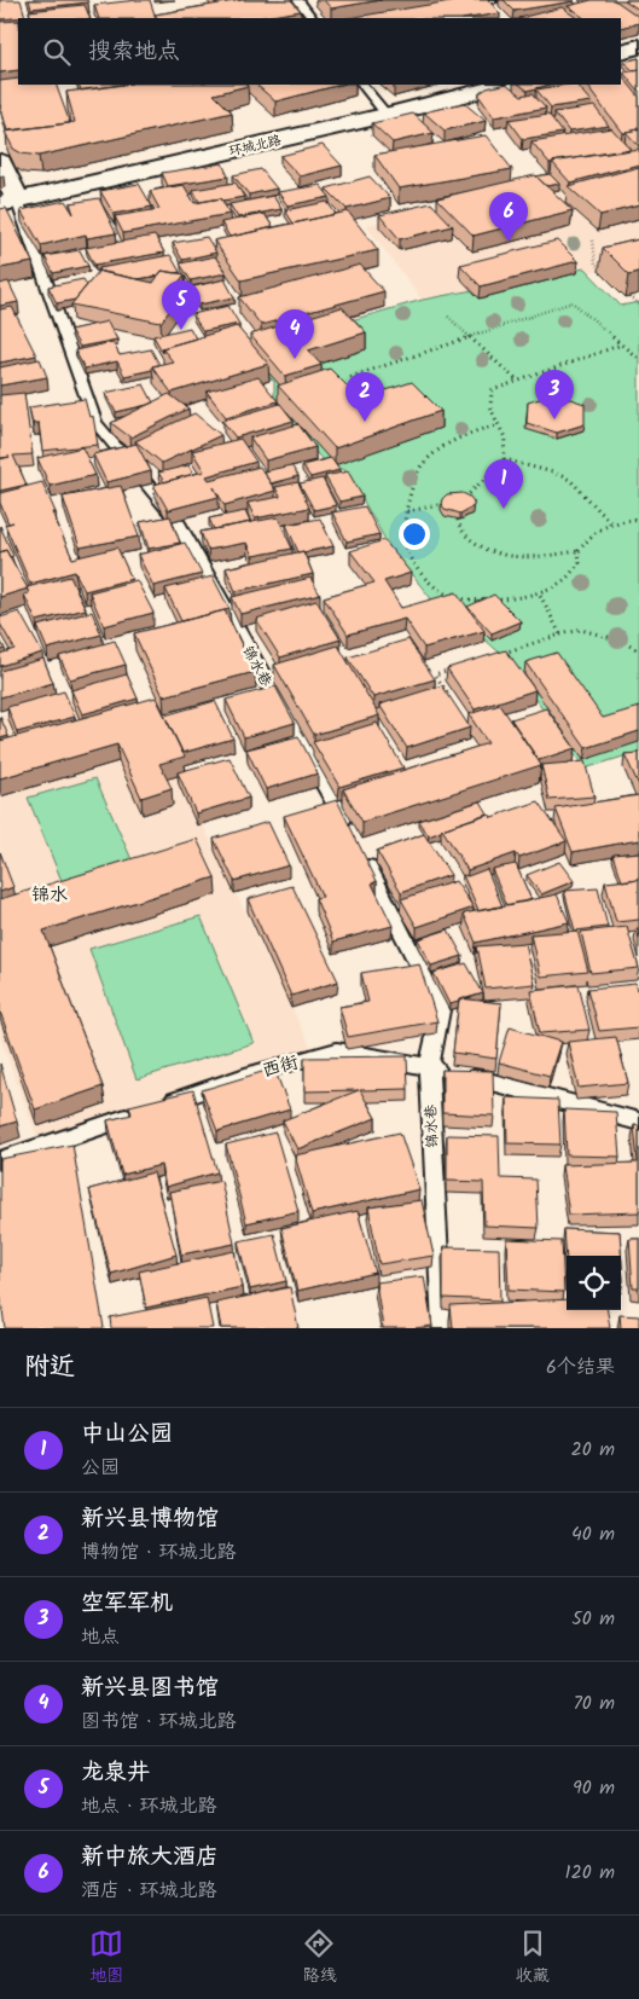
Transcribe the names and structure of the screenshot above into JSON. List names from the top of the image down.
{
  "streets": {
    "street": ["环城北路"],
    "lane": ["锦水巷", "西街"]
  },
  "crossings": [
    ["环城北路", "锦水巷"],
    ["锦水巷", "西街"]
  ],
  "districts": ["锦水"],
  "page": {
    "search": "搜索地点",
    "pins": [
      "6",
      "5",
      "4",
      "3",
      "2",
      "1"
    ],
    "heading": ["附近", "6个结果"],
    "list": [
      {
        "mark": "1",
        "name": "中山公园",
        "note": "公园",
        "value": "20 m"
      },
      {
        "mark": "2",
        "name": "新兴县博物馆",
        "note": "博物馆 · 环城北路",
        "value": "40 m"
      },
      {
        "mark": "3",
        "name": "空军军机",
        "note": "地点",
        "value": "50 m"
      },
      {
        "mark": "4",
        "name": "新兴县图书馆",
        "note": "图书馆 · 环城北路",
        "value": "70 m"
      },
      {
        "mark": "5",
        "name": "龙泉井",
        "note": "地点 · 环城北路",
        "value": "90 m"
      },
      {
        "mark": "6",
        "name": "新中旅大酒店",
        "note": "酒店 · 环城北路",
        "value": "120 m"
      }
    ],
    "nav": ["地图", "路线", "收藏"]
  }
}
